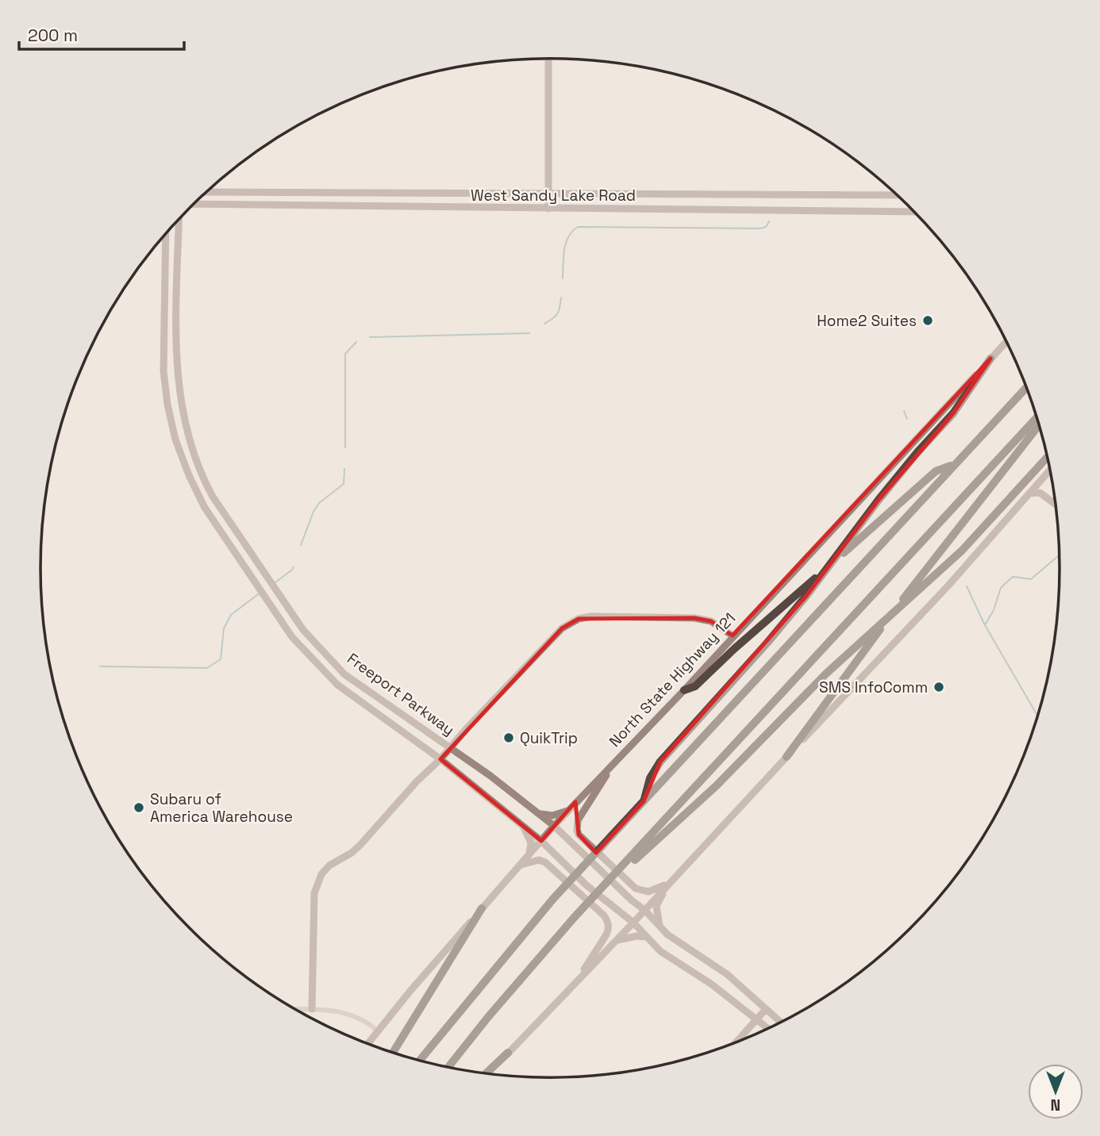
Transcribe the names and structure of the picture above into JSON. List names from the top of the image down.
{
  "streets": {
    "main road": ["West Sandy Lake Road", "North State Highway 121", "Freeport Parkway"]
  },
  "crossings": [
    ["North State Highway 121", "Freeport Parkway"]
  ],
  "places": [
    "Home2 Suites",
    "SMS InfoComm",
    "QuikTrip",
    "Subaru of America Warehouse"
  ],
  "scale_bar": "200 m",
  "north": "bottom"
}
